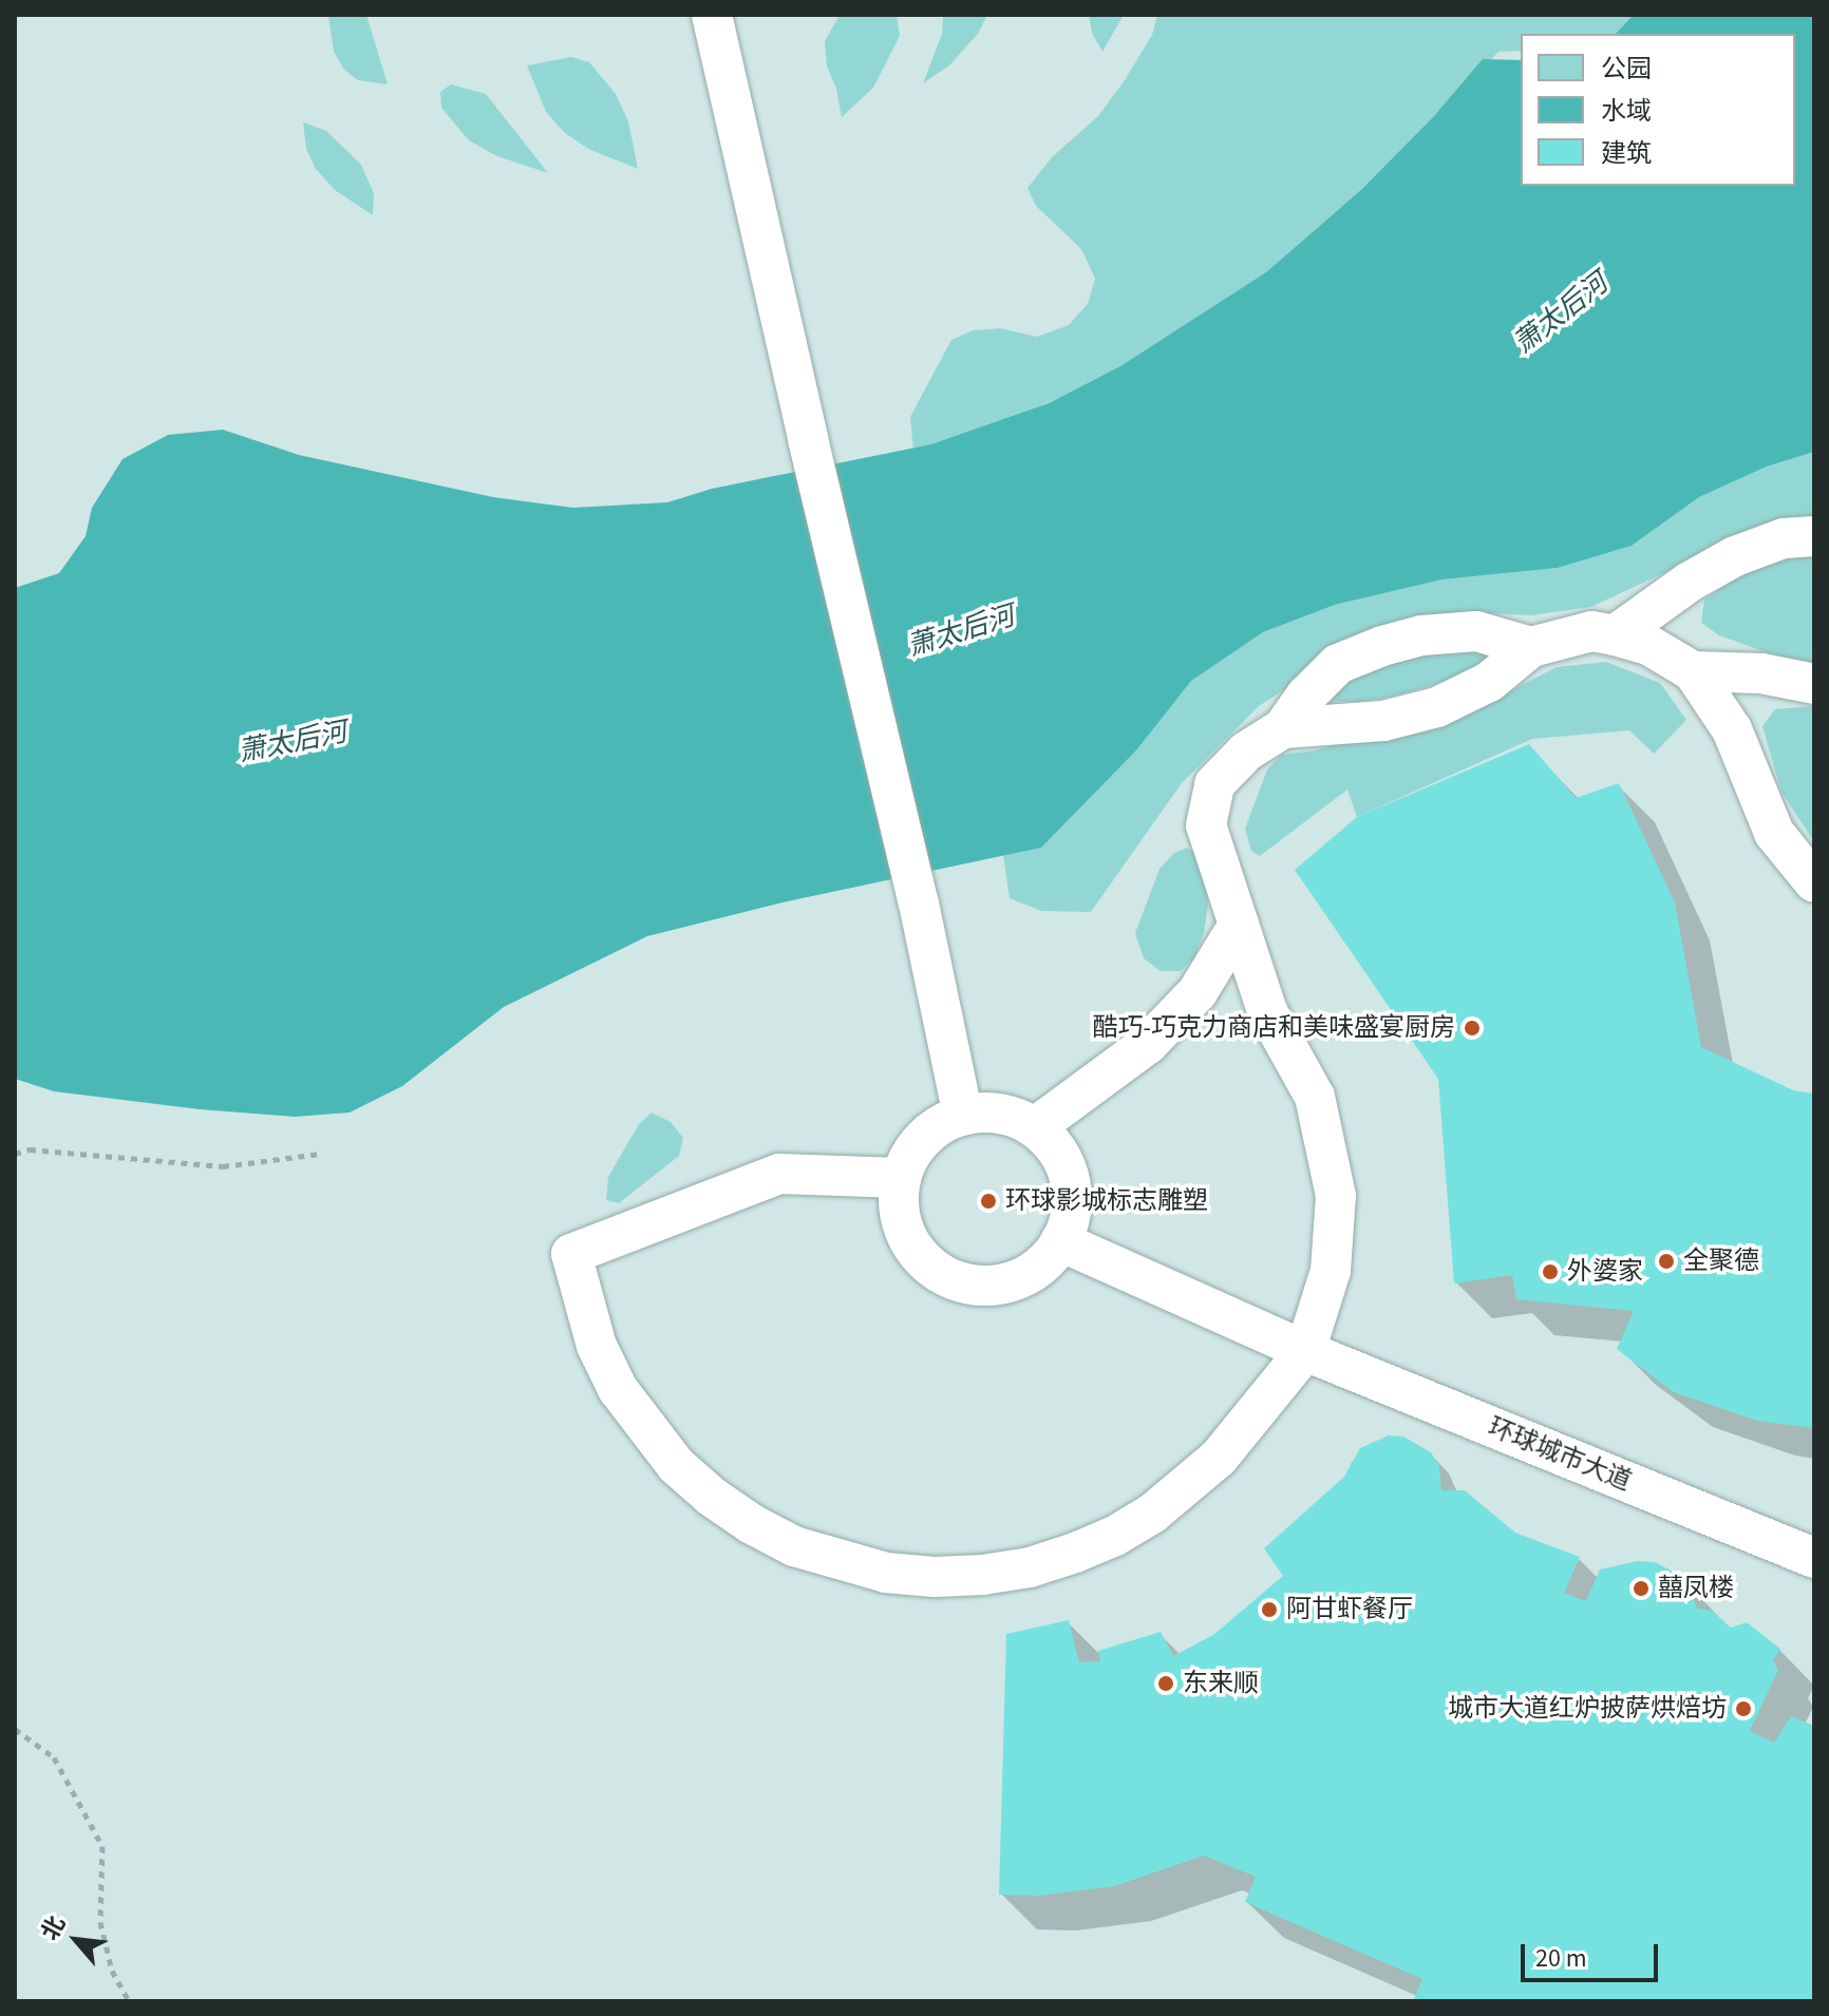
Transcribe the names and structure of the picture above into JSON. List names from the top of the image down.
{
  "streets": {
    "street": ["环球城市大道"]
  },
  "water": ["萧太后河"],
  "places": [
    "酷巧-巧克力商店和美味盛宴厨房",
    "环球影城标志雕塑",
    "全聚德",
    "外婆家",
    "囍凤楼",
    "阿甘虾餐厅",
    "东来顺",
    "城市大道红炉披萨烘焙坊"
  ],
  "legend": ["公园", "水域", "建筑"],
  "scale_bar": "20 m",
  "north": "top left"
}
